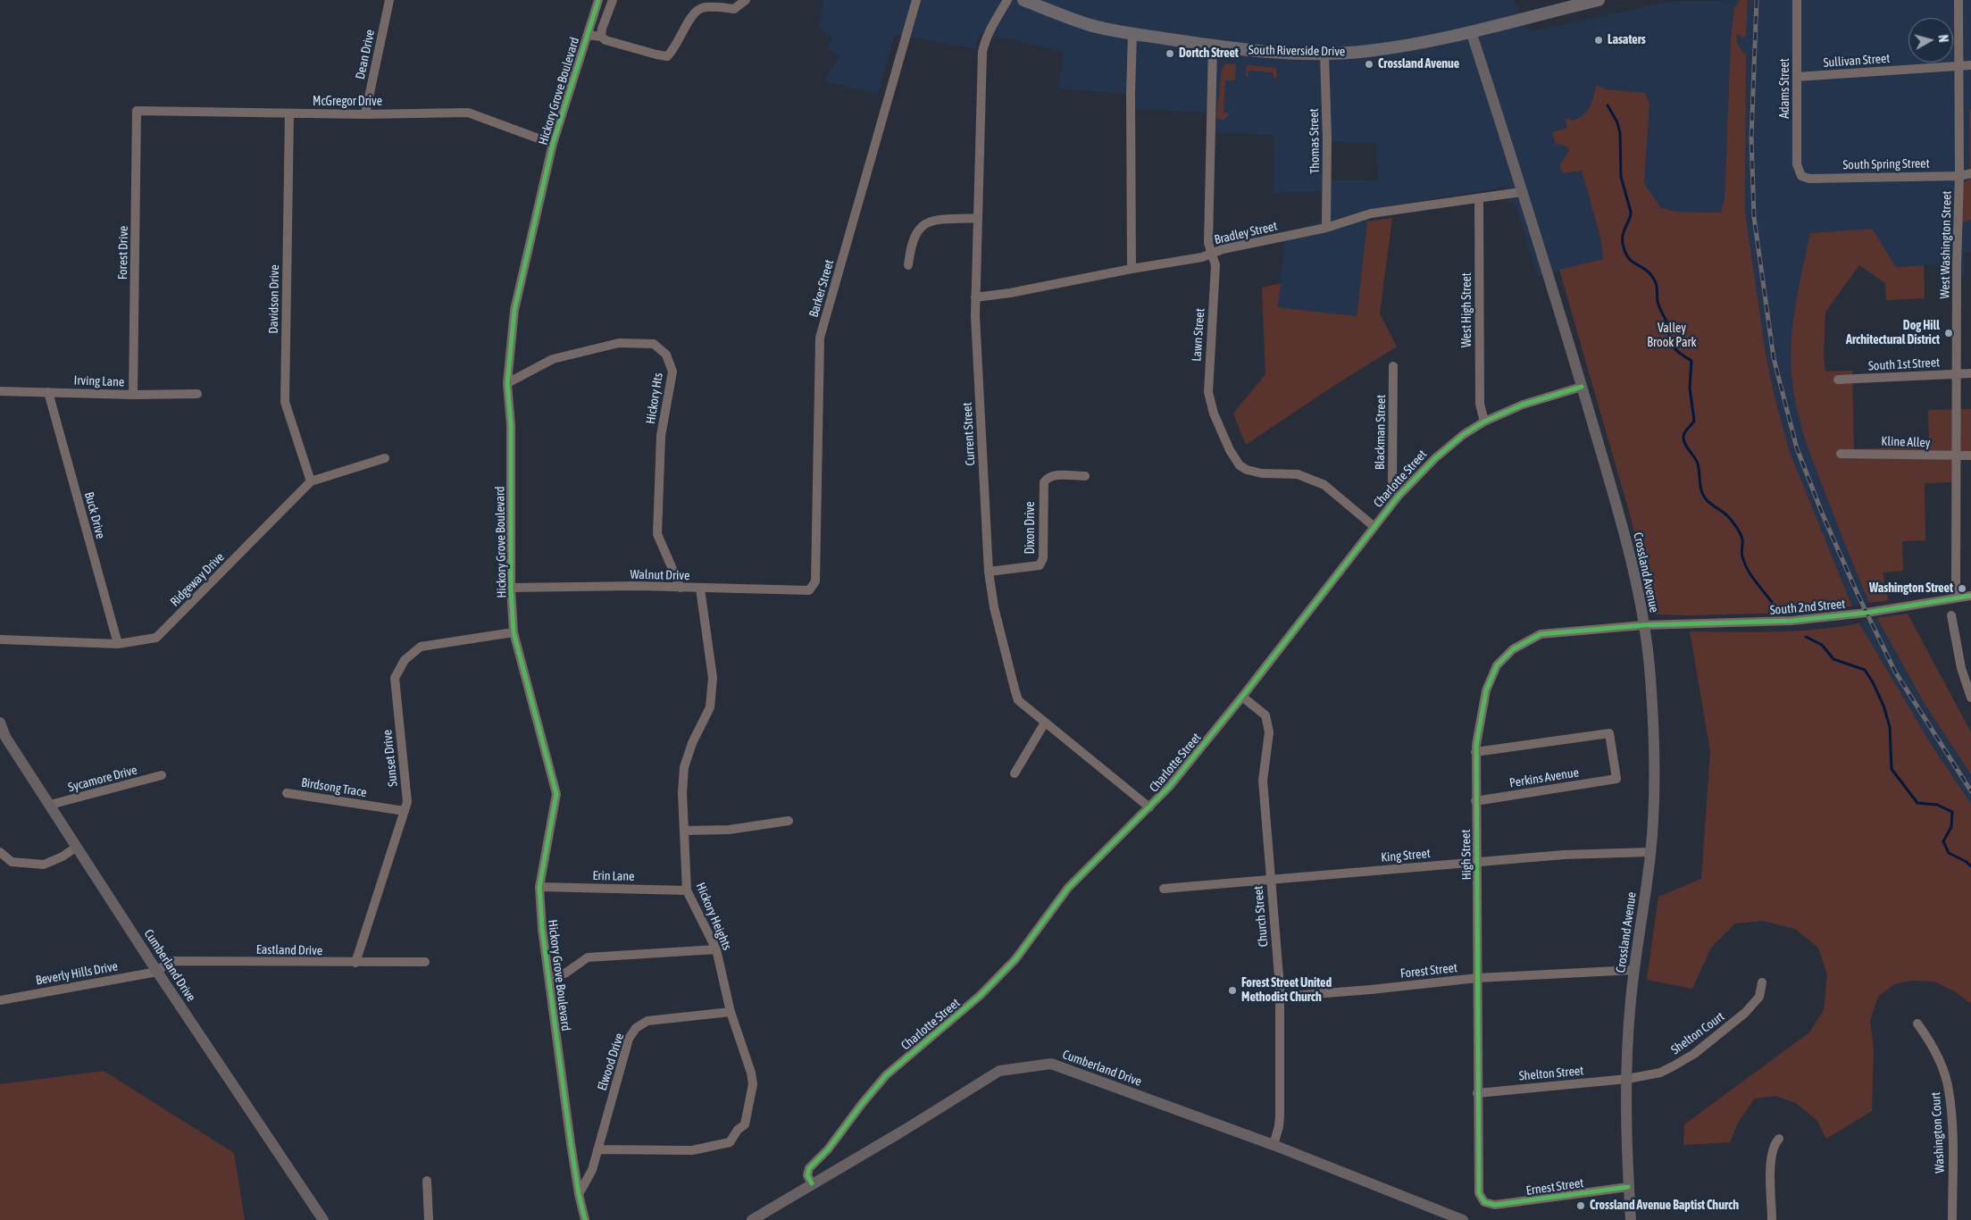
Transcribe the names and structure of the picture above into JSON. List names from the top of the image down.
{
  "streets": {
    "highway": ["South Riverside Drive"],
    "main road": ["Crossland Avenue", "Cumberland Drive"],
    "street": [
      "Dean Drive",
      "Sullivan Street",
      "Adams Street",
      "Hickory Grove Boulevard",
      "McGregor Drive",
      "Thomas Street",
      "South Spring Street",
      "Bradley Street",
      "West Washington Street",
      "Forest Drive",
      "Barker Street",
      "Davidson Drive",
      "West High Street",
      "Lawn Street",
      "South 1st Street",
      "Irving Lane",
      "Hickory Hts",
      "Blackman Street",
      "Current Street",
      "Kline Alley",
      "Charlotte Street",
      "Buck Drive",
      "Dixon Drive",
      "Walnut Drive",
      "Ridgeway Drive",
      "South 2nd Street",
      "Sunset Drive",
      "Perkins Avenue",
      "Sycamore Drive",
      "Birdsong Trace",
      "High Street",
      "King Street",
      "Erin Lane",
      "Hickory Heights",
      "Church Street",
      "Eastland Drive",
      "Forest Street",
      "Beverly Hills Drive",
      "Shelton Court",
      "Elwood Drive",
      "Shelton Street",
      "Washington Court",
      "Ernest Street"
    ]
  },
  "crossings": [
    ["South Riverside Drive", "Thomas Street"],
    ["South Riverside Drive", "Lawn Street"],
    ["South Riverside Drive", "Crossland Avenue"],
    ["Dean Drive", "McGregor Drive"],
    ["Sullivan Street", "Adams Street"],
    ["Sullivan Street", "West Washington Street"],
    ["Adams Street", "South Spring Street"],
    ["Hickory Grove Boulevard", "McGregor Drive"],
    ["Hickory Grove Boulevard", "Hickory Hts"],
    ["Hickory Grove Boulevard", "Walnut Drive"],
    ["Hickory Grove Boulevard", "Sunset Drive"],
    ["Hickory Grove Boulevard", "Erin Lane"],
    ["Hickory Grove Boulevard", "Elwood Drive"],
    ["McGregor Drive", "Forest Drive"],
    ["McGregor Drive", "Davidson Drive"],
    ["Thomas Street", "Bradley Street"],
    ["South Spring Street", "West Washington Street"],
    ["Bradley Street", "West High Street"],
    ["Bradley Street", "Lawn Street"],
    ["Bradley Street", "Current Street"],
    ["Bradley Street", "Crossland Avenue"],
    ["West Washington Street", "South 1st Street"],
    ["West Washington Street", "Kline Alley"],
    ["West Washington Street", "South 2nd Street"],
    ["Forest Drive", "Irving Lane"],
    ["Barker Street", "Walnut Drive"],
    ["Davidson Drive", "Ridgeway Drive"],
    ["West High Street", "Charlotte Street"],
    ["Lawn Street", "Charlotte Street"],
    ["Irving Lane", "Buck Drive"],
    ["Hickory Hts", "Walnut Drive"],
    ["Blackman Street", "Charlotte Street"],
    ["Current Street", "Charlotte Street"],
    ["Current Street", "Dixon Drive"],
    ["Charlotte Street", "Crossland Avenue"],
    ["Charlotte Street", "Church Street"],
    ["Charlotte Street", "Cumberland Drive"],
    ["Buck Drive", "Ridgeway Drive"],
    ["Crossland Avenue", "South 2nd Street"],
    ["Crossland Avenue", "High Street"],
    ["Crossland Avenue", "King Street"],
    ["Crossland Avenue", "Forest Street"],
    ["Crossland Avenue", "Shelton Court"],
    ["Crossland Avenue", "Shelton Street"],
    ["Crossland Avenue", "Ernest Street"],
    ["Walnut Drive", "Hickory Heights"],
    ["South 2nd Street", "High Street"],
    ["Sunset Drive", "Birdsong Trace"],
    ["Sunset Drive", "Eastland Drive"],
    ["Perkins Avenue", "High Street"],
    ["Sycamore Drive", "Cumberland Drive"],
    ["High Street", "King Street"],
    ["High Street", "Forest Street"],
    ["High Street", "Shelton Street"],
    ["High Street", "Ernest Street"],
    ["King Street", "Church Street"],
    ["Erin Lane", "Hickory Heights"],
    ["Hickory Heights", "Elwood Drive"],
    ["Church Street", "Cumberland Drive"],
    ["Church Street", "Forest Street"],
    ["Eastland Drive", "Cumberland Drive"],
    ["Eastland Drive", "Beverly Hills Drive"],
    ["Cumberland Drive", "Beverly Hills Drive"],
    ["Shelton Court", "Shelton Street"]
  ],
  "parks": ["Valley Brook Park"],
  "places": [
    "Lasaters",
    "Dortch Street",
    "Crossland Avenue",
    "Dog Hill Architectural District",
    "Washington Street",
    "Forest Street United Methodist Church",
    "Crossland Avenue Baptist Church"
  ],
  "north": "right"
}
